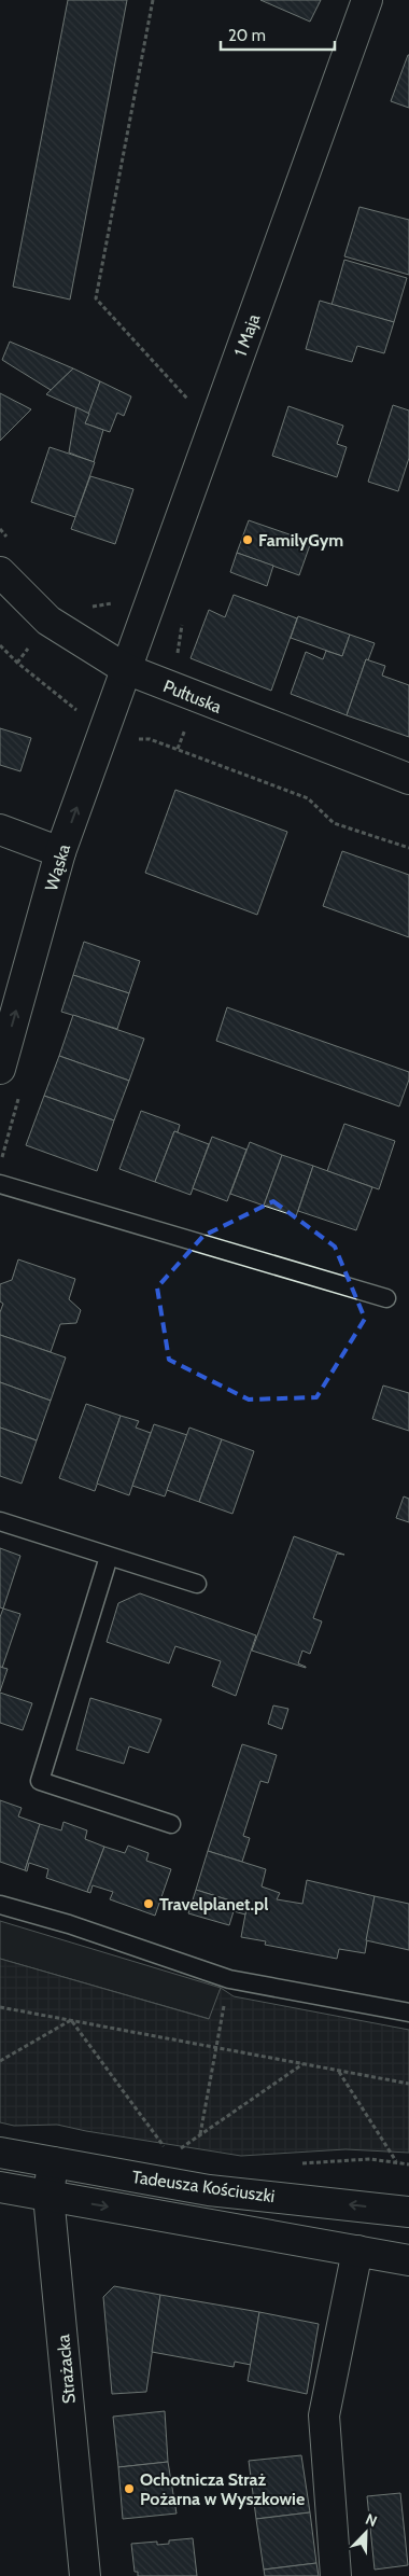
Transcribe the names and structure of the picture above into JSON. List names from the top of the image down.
{
  "streets": {
    "street": [
      "1 Maja",
      "Pułtuska",
      "Wąska",
      "Tadeusza Kościuszki",
      "Strażacka"
    ]
  },
  "crossings": [
    ["1 Maja", "Pułtuska"],
    ["1 Maja", "Wąska"],
    ["Pułtuska", "Wąska"],
    ["Tadeusza Kościuszki", "Strażacka"]
  ],
  "one_way": ["Wąska"],
  "places": ["FamilyGym", "Travelplanet.pl", "Ochotnicza Straż Pożarna w Wyszkowie"],
  "scale_bar": "20 m",
  "north": "top right"
}
